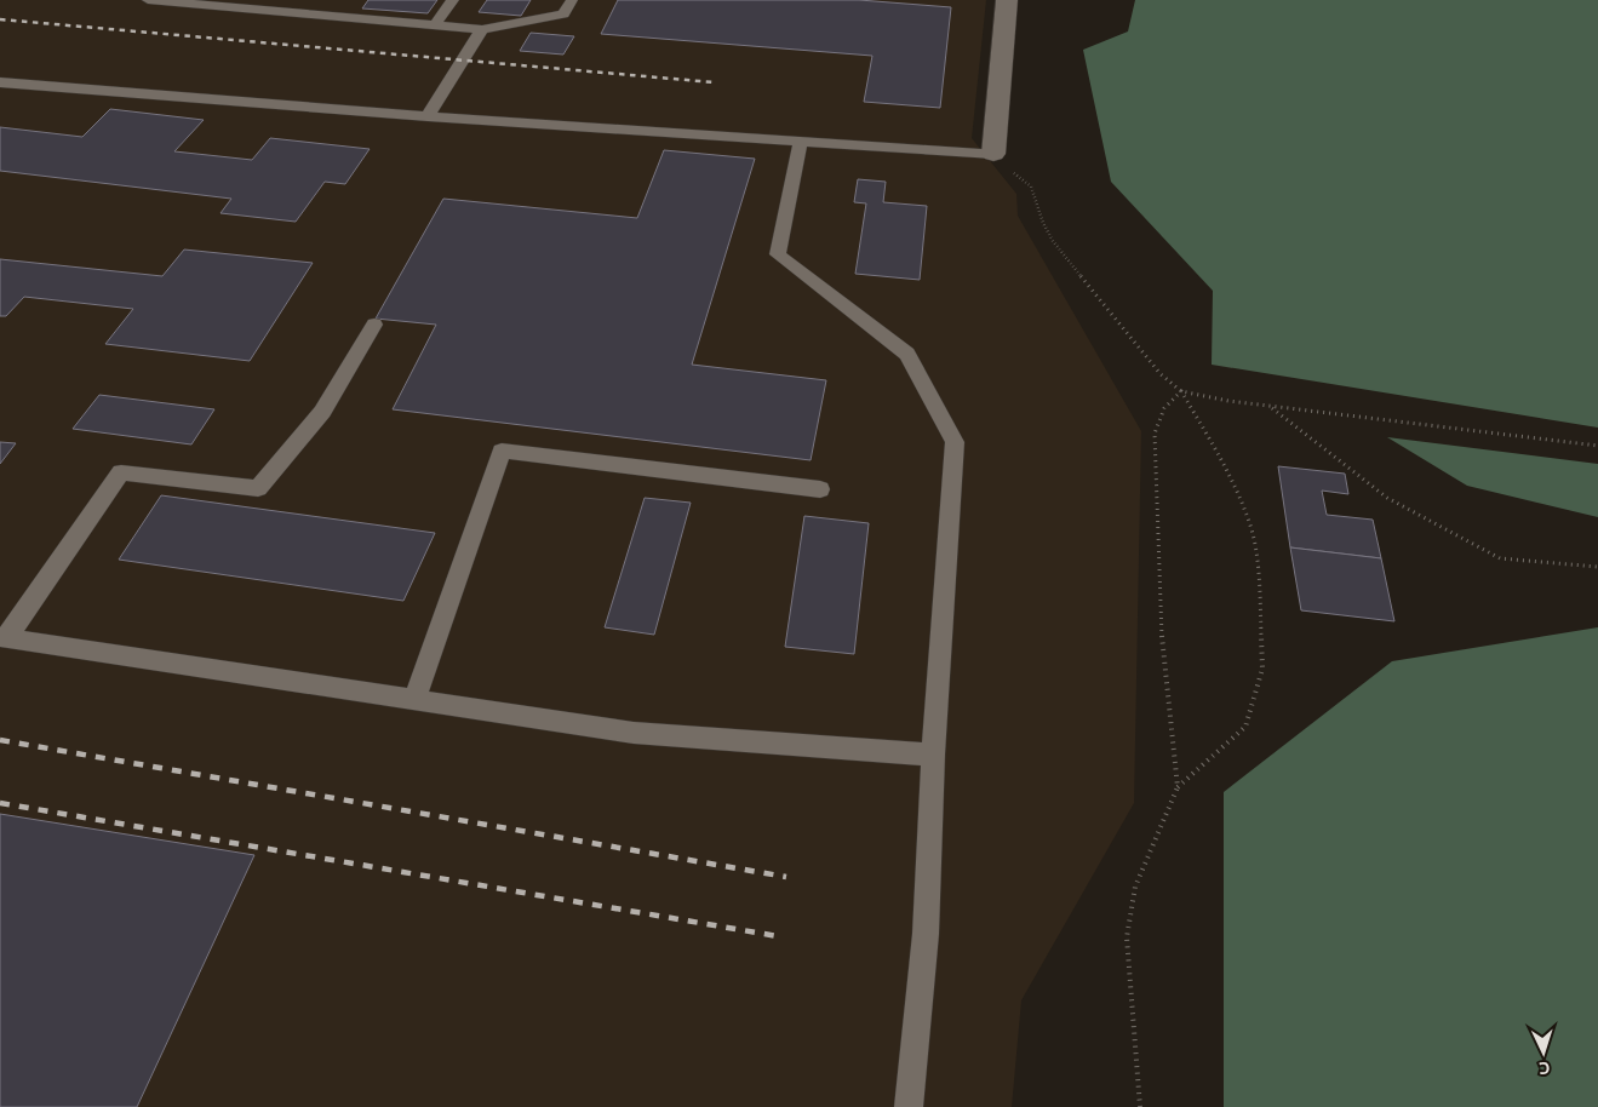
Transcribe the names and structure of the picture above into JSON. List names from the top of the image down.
{
  "north": "bottom"
}
